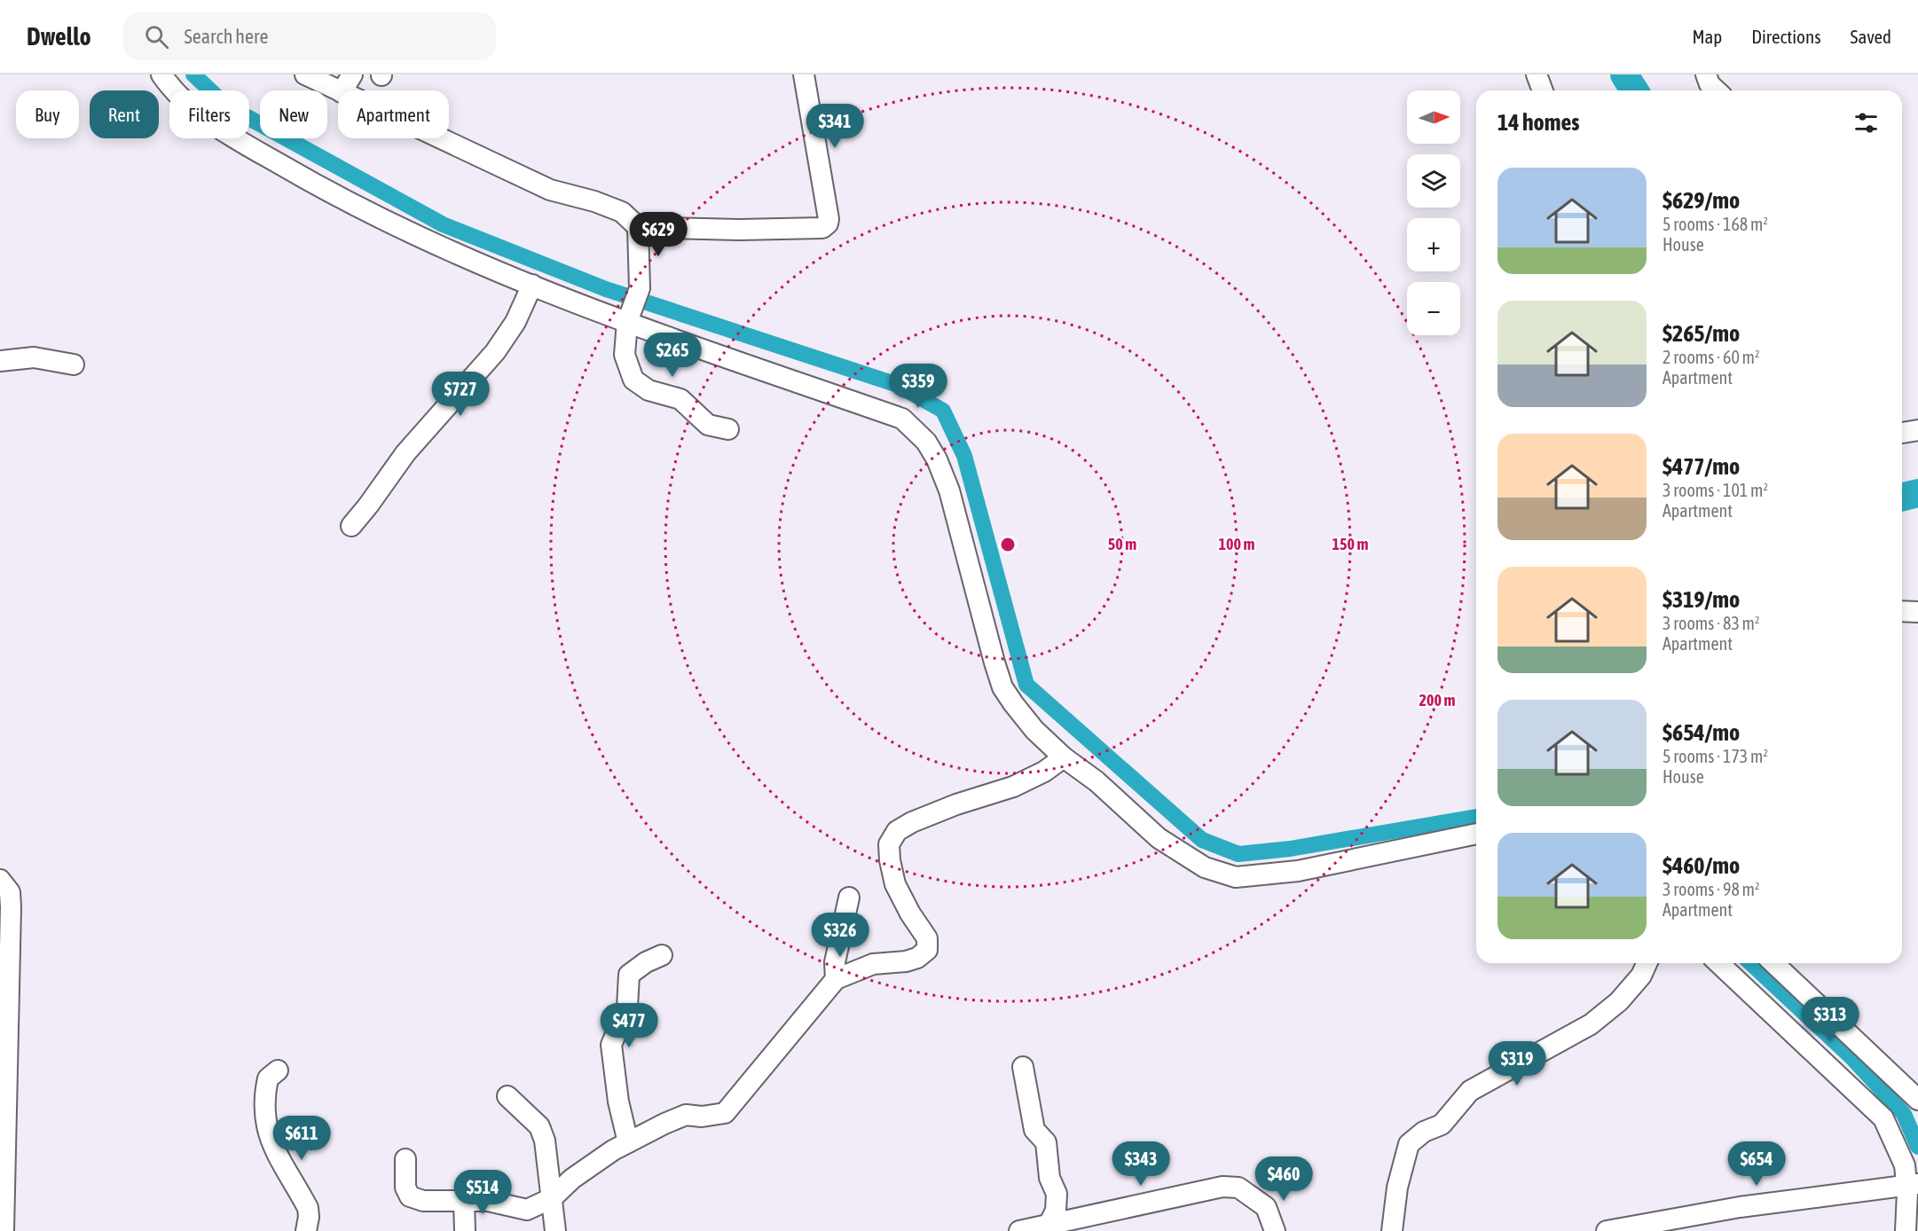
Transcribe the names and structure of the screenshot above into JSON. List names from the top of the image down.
{
  "north": "right",
  "page": {
    "header": "Dwello",
    "search": "Search here",
    "nav": ["Map", "Directions", "Saved"],
    "map_buttons": ["+", "−"],
    "chip": [
      "Buy",
      "Rent",
      "Filters",
      "New",
      "Apartment"
    ],
    "heading": "14 homes",
    "price": [
      "$341",
      "$629",
      "$265",
      "$359",
      "$727",
      "$326",
      "$313",
      "$477",
      "$319",
      "$611",
      "$343",
      "$654",
      "$460",
      "$514"
    ],
    "list": [
      {
        "name": "$629/mo",
        "note": "5 rooms · 168 m² · House"
      },
      {
        "name": "$265/mo",
        "note": "2 rooms · 60 m² · Apartment"
      },
      {
        "name": "$477/mo",
        "note": "3 rooms · 101 m² · Apartment"
      },
      {
        "name": "$319/mo",
        "note": "3 rooms · 83 m² · Apartment"
      },
      {
        "name": "$654/mo",
        "note": "5 rooms · 173 m² · House"
      },
      {
        "name": "$460/mo",
        "note": "3 rooms · 98 m² · Apartment"
      }
    ]
  },
  "rings": [
    "50 m",
    "100 m",
    "150 m",
    "200 m"
  ]
}
